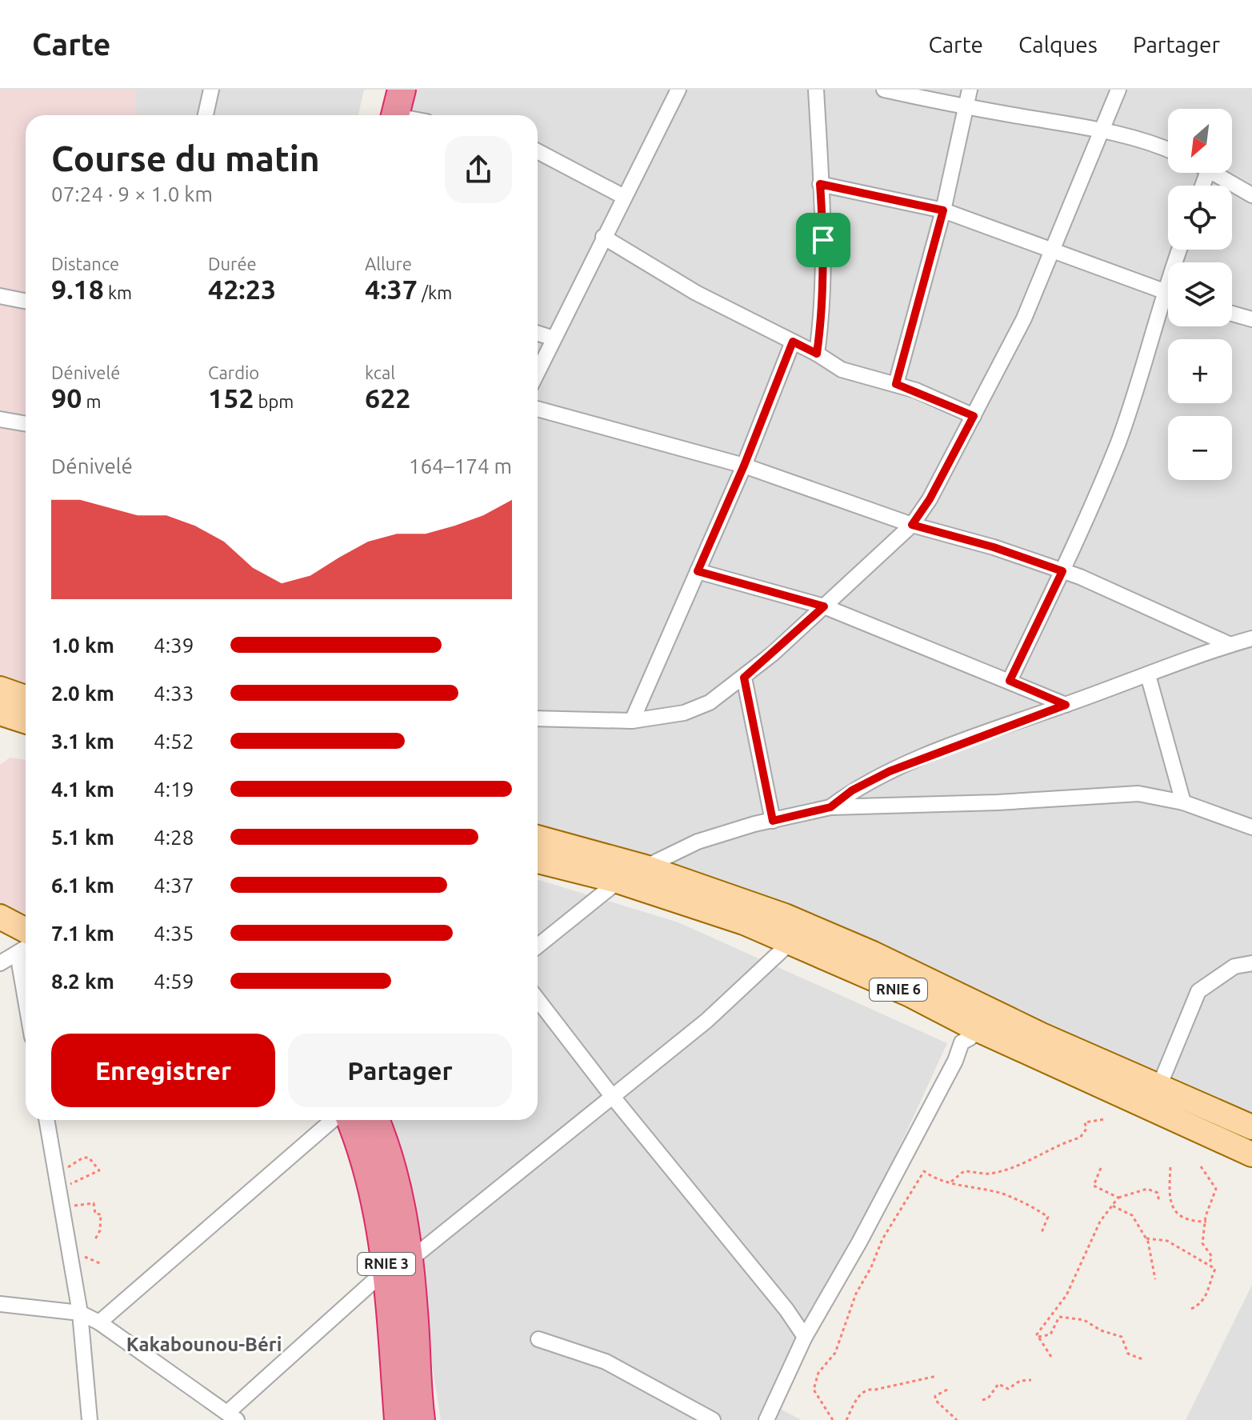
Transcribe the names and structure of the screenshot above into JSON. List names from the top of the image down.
{
  "streets": {
    "highway": ["RNIE 3"],
    "main road": ["RNIE 6"]
  },
  "districts": ["Kakabounou-Béri"],
  "north": "bottom left",
  "page": {
    "header": "Carte",
    "nav": ["Carte", "Calques", "Partager"],
    "map_buttons": ["+", "−"],
    "heading": ["Course du matin", "07:24 · 9 × 1.0 km"],
    "stats": [
      ["Distance", "9.18 km"],
      ["Durée", "42:23"],
      ["Allure", "4:37 /km"],
      ["Dénivelé", "90 m"],
      ["Cardio", "152 bpm"],
      ["kcal", "622"]
    ],
    "chart": ["Dénivelé", "164–174 m"],
    "list": [
      {
        "name": "1.0 km",
        "note": "4:39"
      },
      {
        "name": "2.0 km",
        "note": "4:33"
      },
      {
        "name": "3.1 km",
        "note": "4:52"
      },
      {
        "name": "4.1 km",
        "note": "4:19"
      },
      {
        "name": "5.1 km",
        "note": "4:28"
      },
      {
        "name": "6.1 km",
        "note": "4:37"
      },
      {
        "name": "7.1 km",
        "note": "4:35"
      },
      {
        "name": "8.2 km",
        "note": "4:59"
      }
    ],
    "buttons": ["Enregistrer", "Partager"]
  }
}
